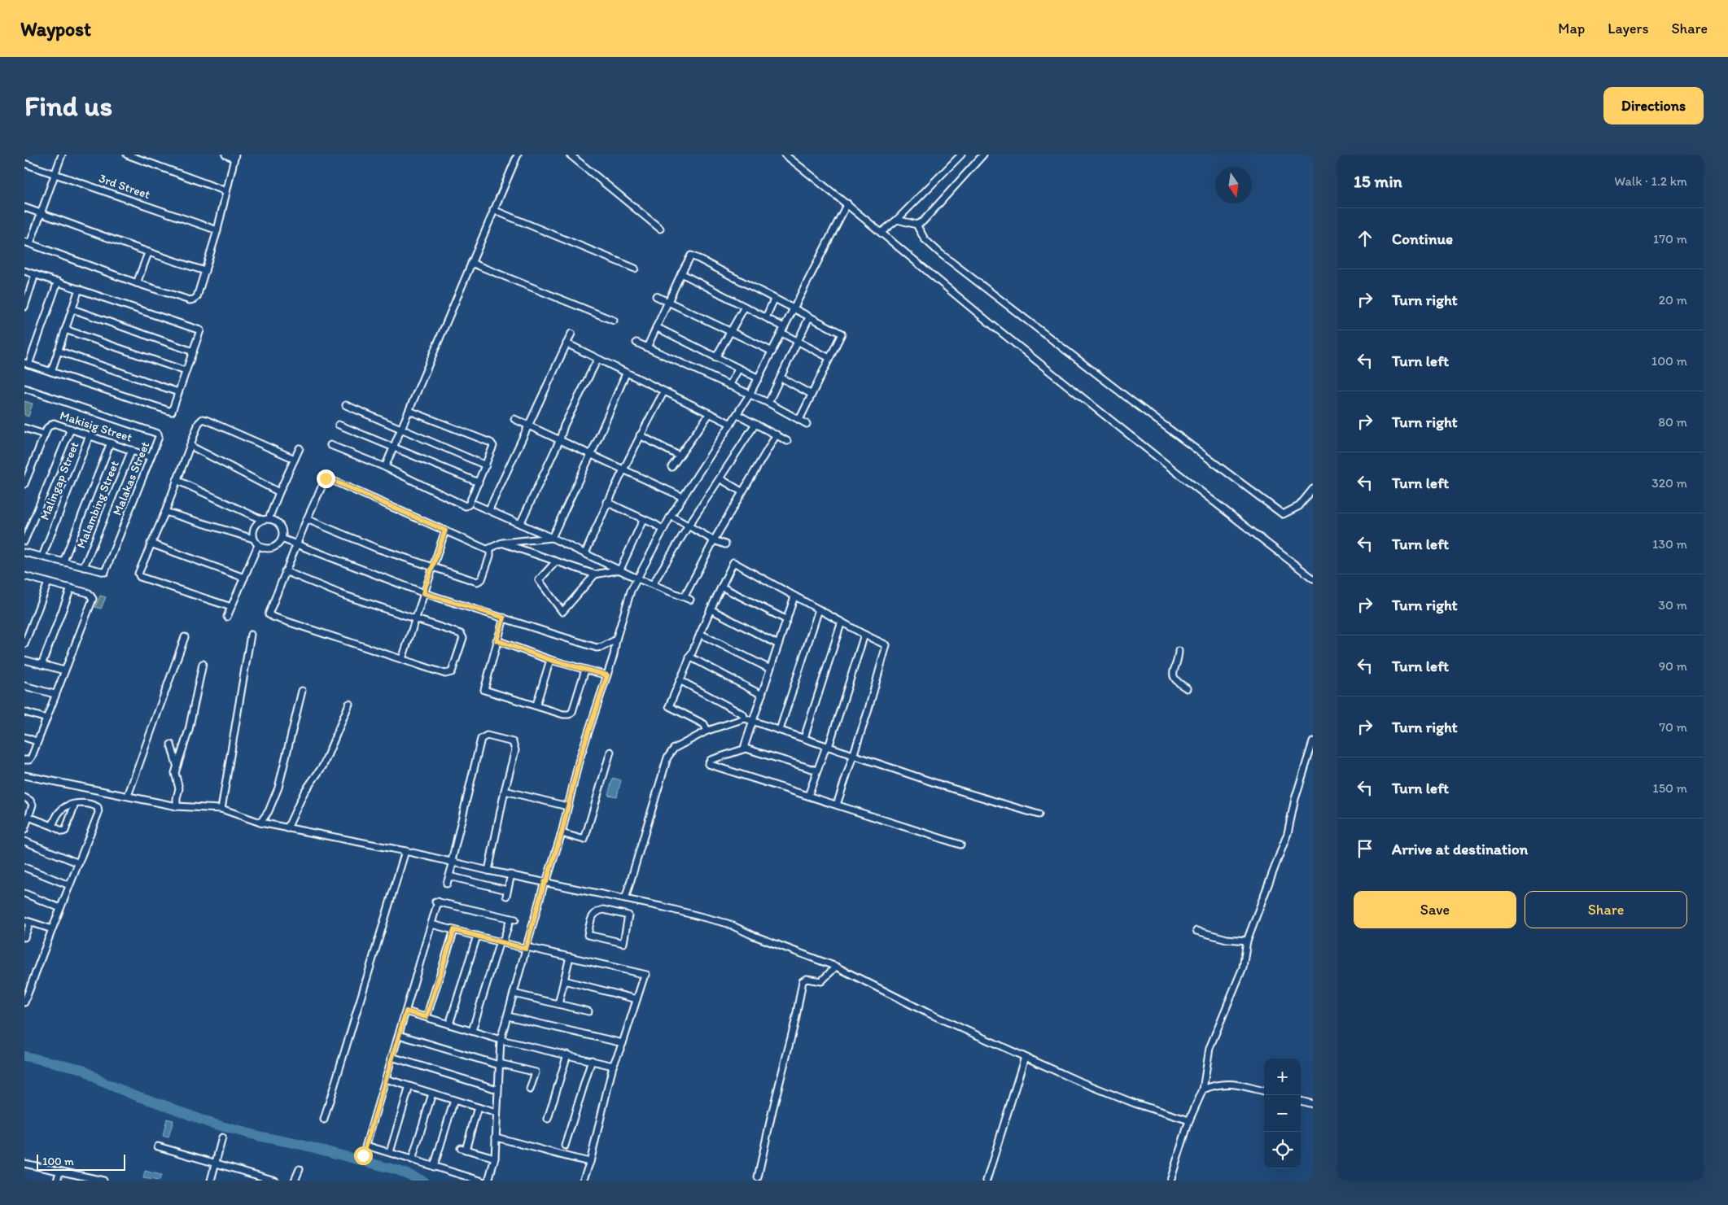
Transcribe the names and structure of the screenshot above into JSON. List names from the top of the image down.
{
  "streets": {
    "street": [
      "3rd Street",
      "Makisig Street",
      "Malakas Street",
      "Malingap Street",
      "Malambing Street"
    ]
  },
  "crossings": [
    ["Makisig Street", "Malakas Street"],
    ["Makisig Street", "Malingap Street"],
    ["Makisig Street", "Malambing Street"],
    ["Malakas Street", "Malambing Street"]
  ],
  "scale_bar": "100 m",
  "north": "bottom",
  "page": {
    "header": "Waypost",
    "nav": ["Map", "Layers", "Share"],
    "buttons": [
      "Directions",
      ["Save", "Share"]
    ],
    "title": "Find us",
    "heading": ["15 min", "Walk · 1.2 km"],
    "list": [
      ["Continue", "170 m"],
      ["Turn right", "20 m"],
      ["Turn left", "100 m"],
      ["Turn right", "80 m"],
      ["Turn left", "320 m"],
      ["Turn left", "130 m"],
      ["Turn right", "30 m"],
      ["Turn left", "90 m"],
      ["Turn right", "70 m"],
      ["Turn left", "150 m"],
      "Arrive at destination"
    ],
    "map_buttons": ["+", "−"],
    "scale": "100 m"
  }
}
